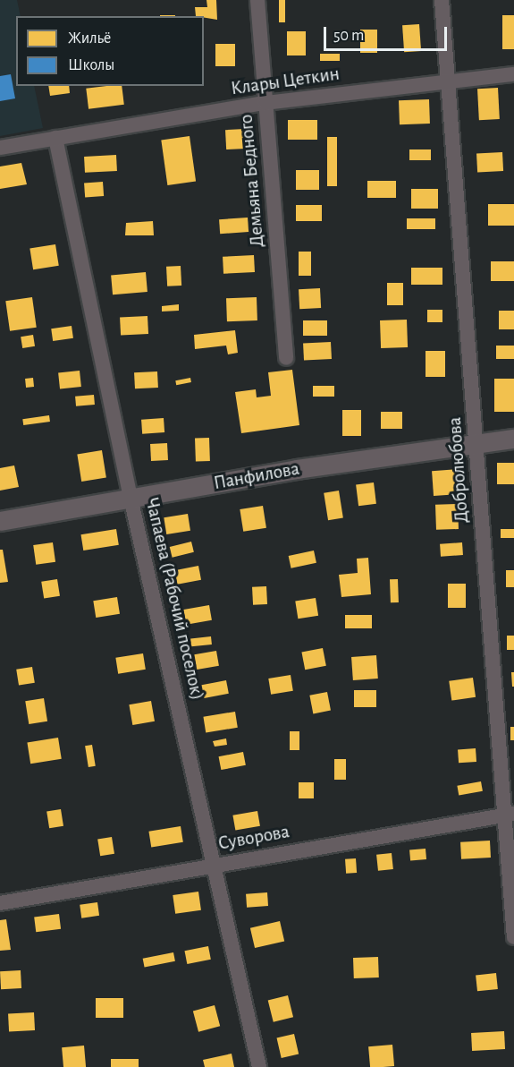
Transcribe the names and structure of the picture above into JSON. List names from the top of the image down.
{
  "streets": {
    "street": [
      "Клары Цеткин",
      "Демьяна Бедного",
      "Добролюбова",
      "Панфилова",
      "Чапаева (Рабочий поселок)",
      "Суворова"
    ]
  },
  "crossings": [
    ["Клары Цеткин", "Демьяна Бедного"],
    ["Клары Цеткин", "Добролюбова"],
    ["Клары Цеткин", "Чапаева (Рабочий поселок)"],
    ["Добролюбова", "Панфилова"],
    ["Добролюбова", "Суворова"],
    ["Панфилова", "Чапаева (Рабочий поселок)"],
    ["Чапаева (Рабочий поселок)", "Суворова"]
  ],
  "legend": ["Жильё", "Школы"],
  "scale_bar": "50 m"
}
